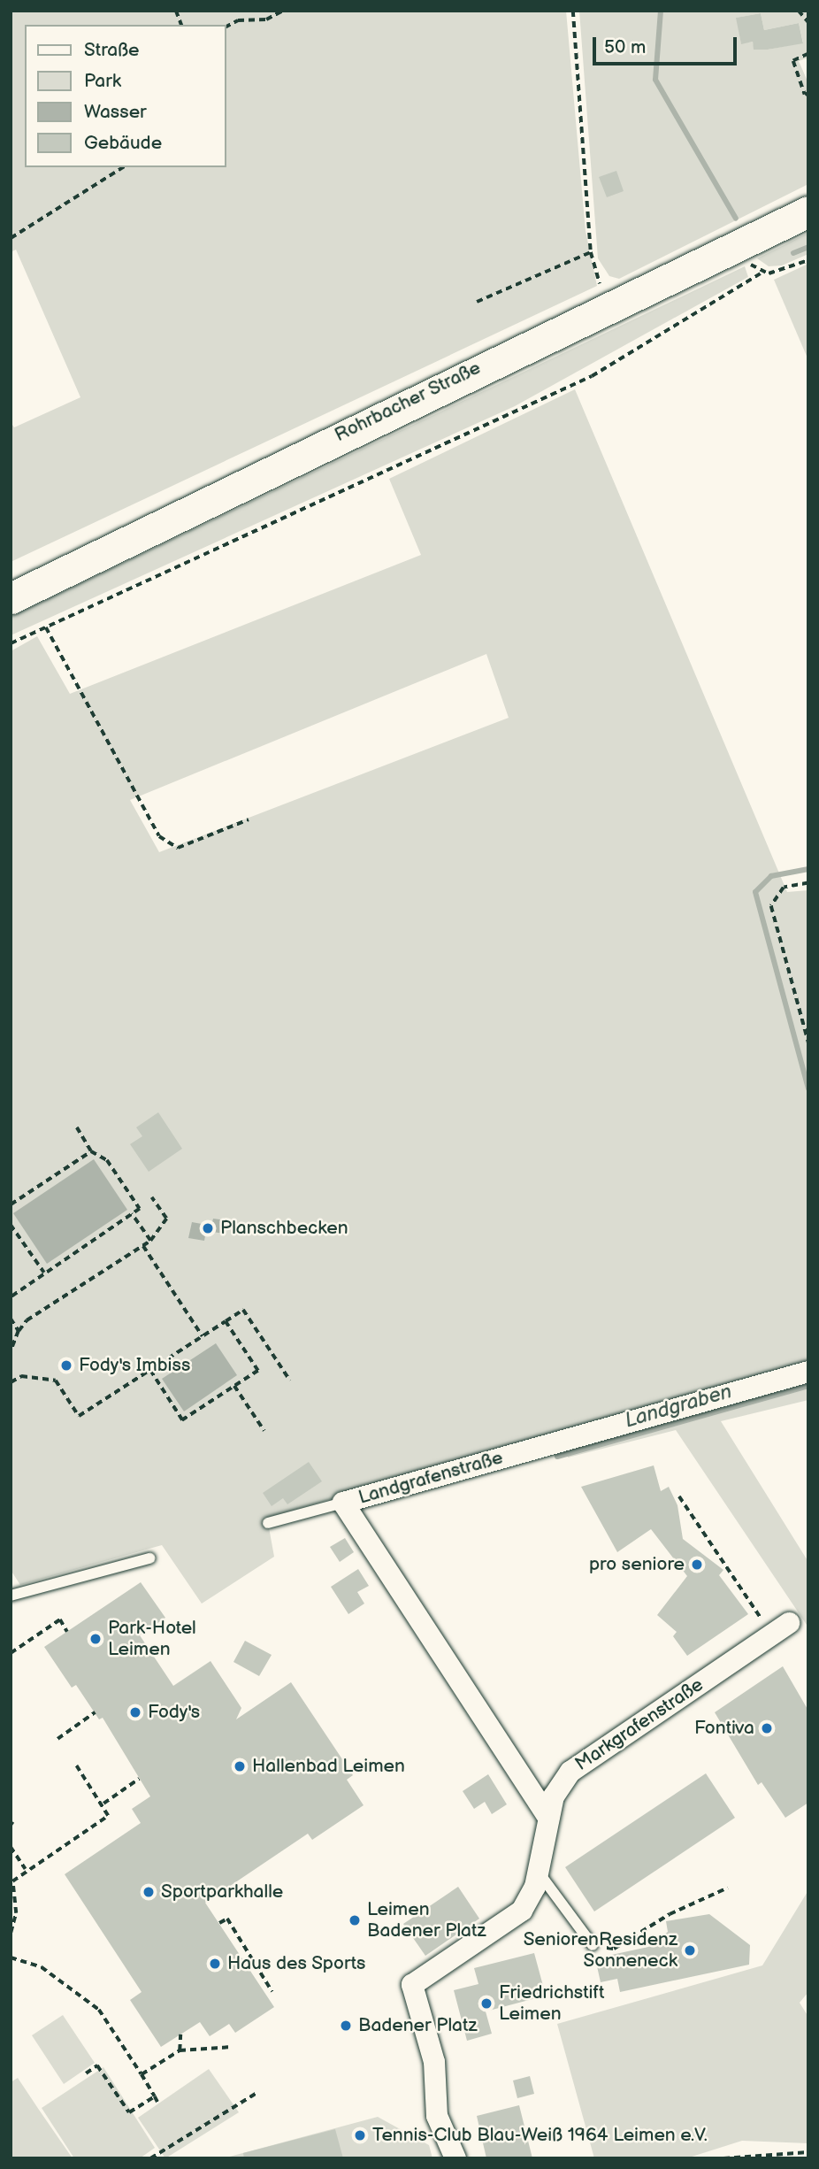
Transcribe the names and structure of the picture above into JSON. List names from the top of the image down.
{
  "streets": {
    "main road": ["Rohrbacher Straße"],
    "street": ["Landgrafenstraße", "Markgrafenstraße"]
  },
  "crossings": [
    ["Landgrafenstraße", "Markgrafenstraße"]
  ],
  "water": ["Landgraben"],
  "places": [
    "Planschbecken",
    "Fody's Imbiss",
    "pro seniore",
    "Park-Hotel Leimen",
    "Fody's",
    "Fontiva",
    "Hallenbad Leimen",
    "Sportparkhalle",
    "Leimen Badener Platz",
    "SeniorenResidenz Sonneneck",
    "Haus des Sports",
    "Friedrichstift Leimen",
    "Badener Platz",
    "Tennis-Club Blau-Weiß 1964 Leimen e.V."
  ],
  "legend": [
    "Straße",
    "Park",
    "Wasser",
    "Gebäude"
  ],
  "scale_bar": "50 m"
}
